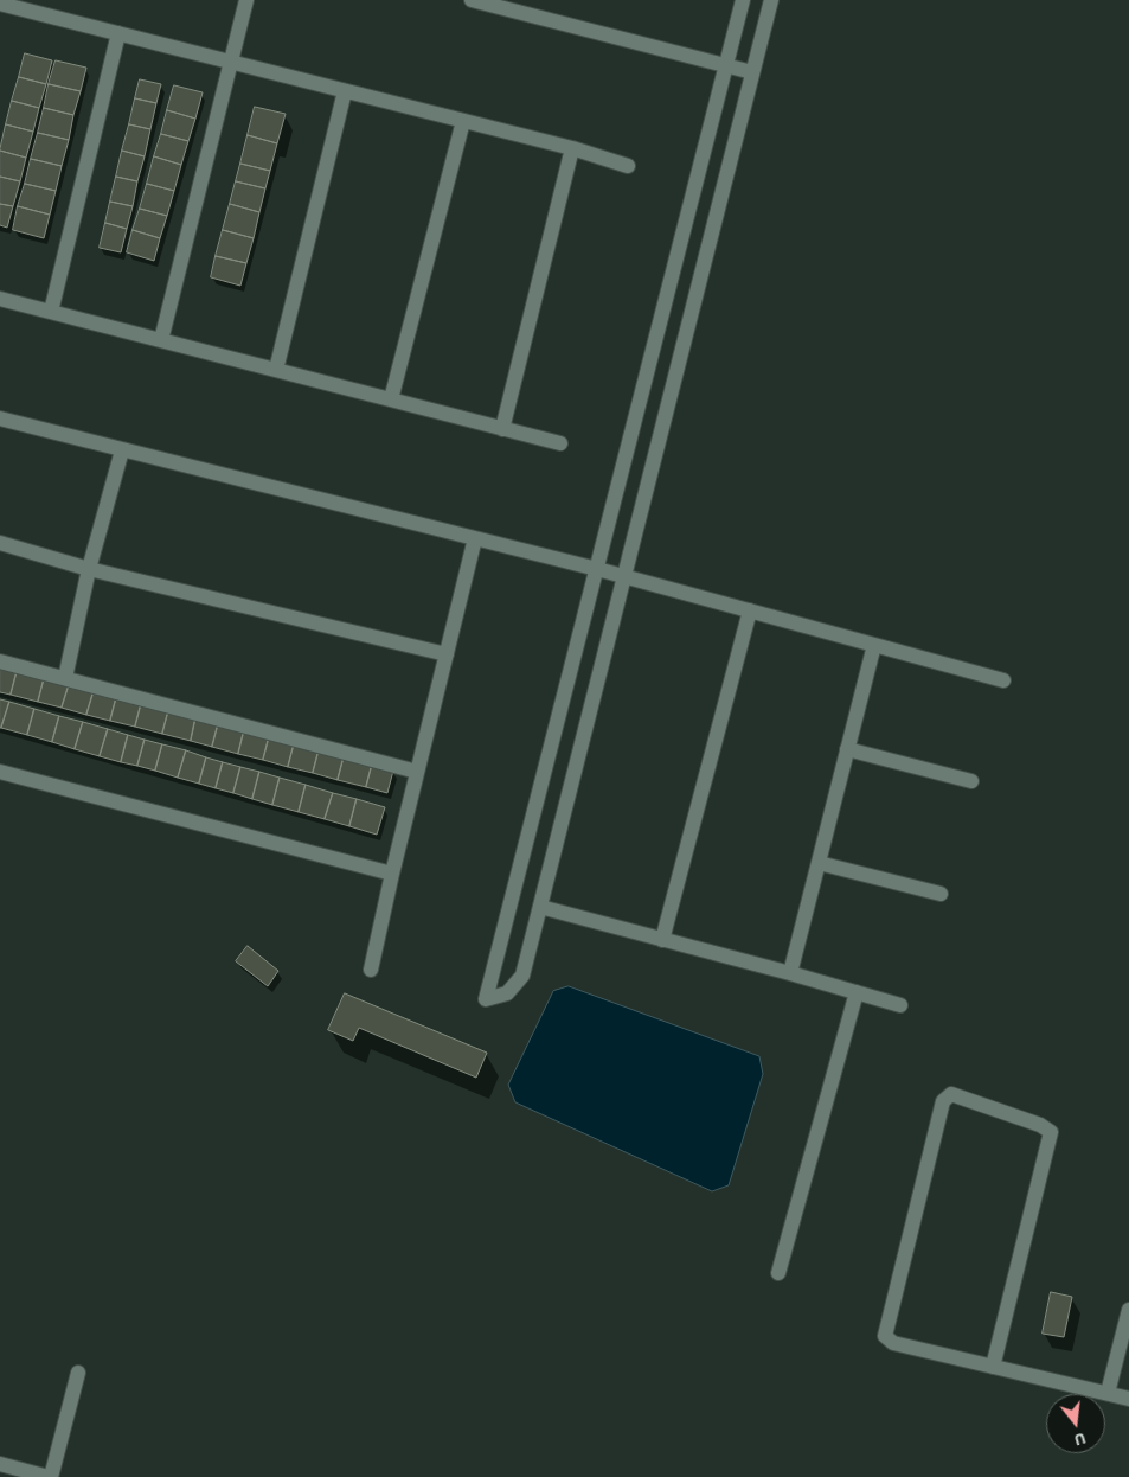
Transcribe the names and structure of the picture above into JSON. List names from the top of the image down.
{
  "north": "bottom"
}
